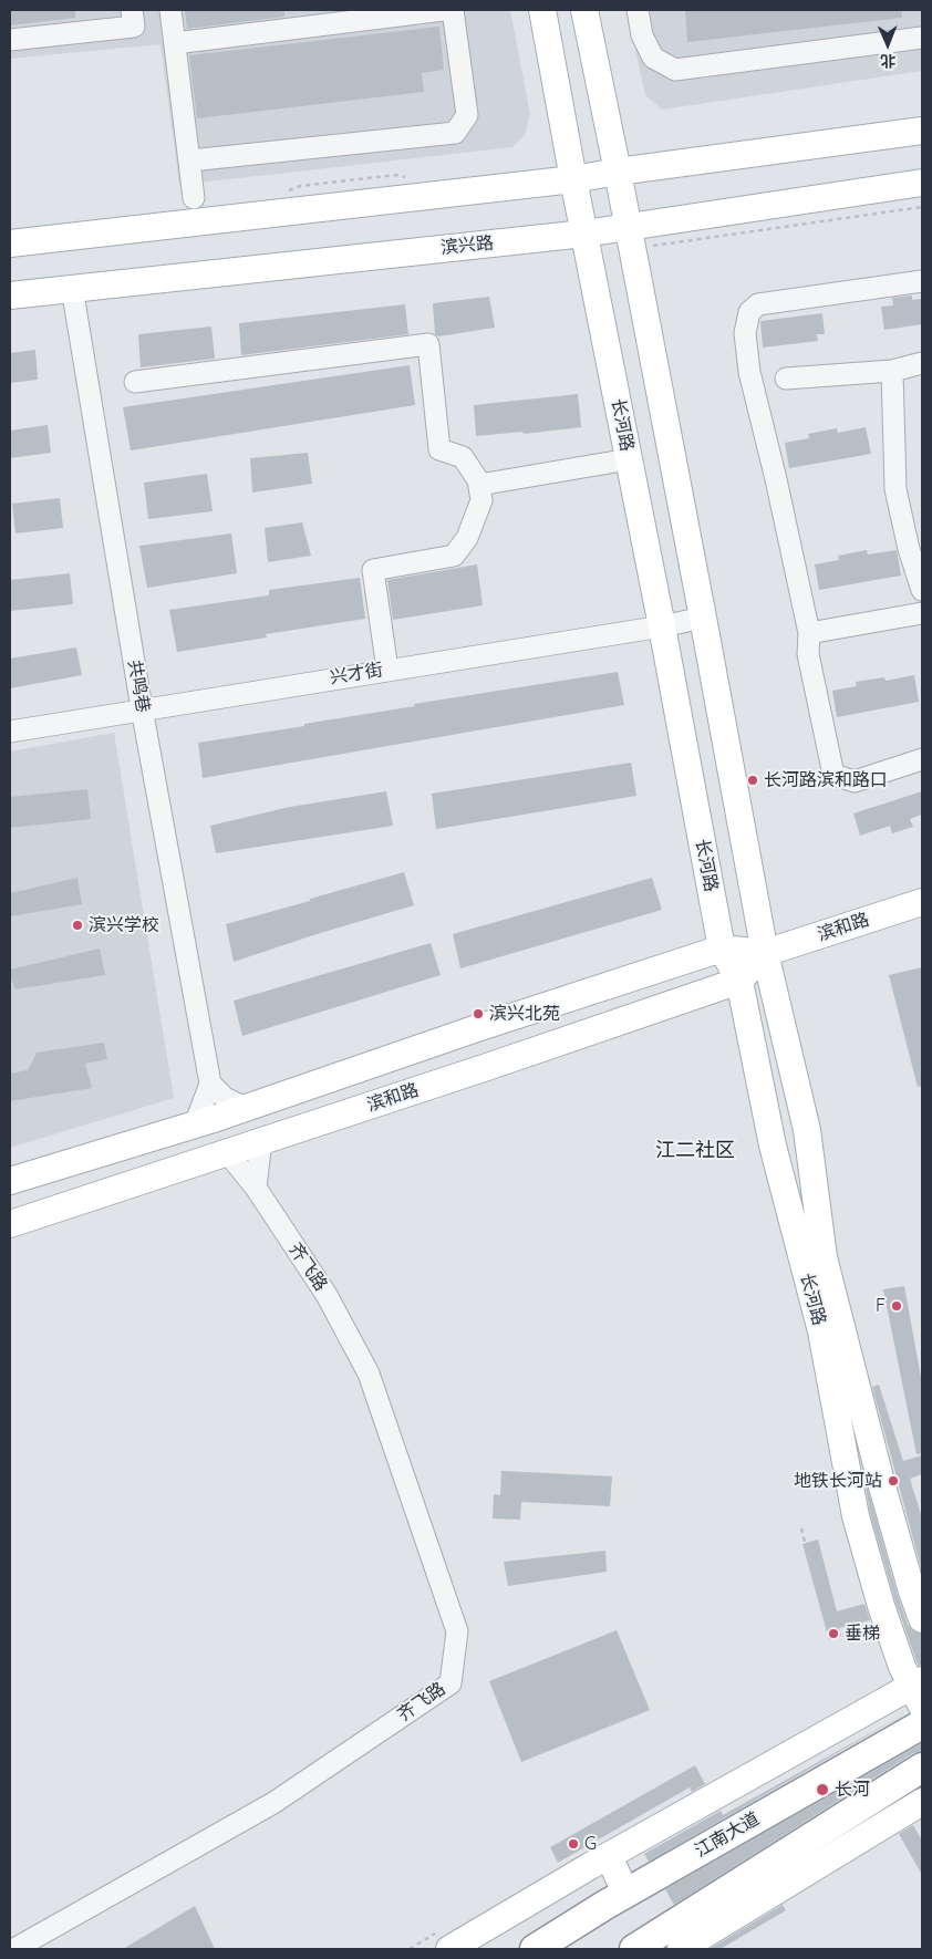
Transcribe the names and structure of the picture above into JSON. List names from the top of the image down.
{
  "streets": {
    "highway": ["江南大道"],
    "main road": ["滨兴路", "长河路", "滨和路"],
    "street": ["兴才街", "共鸣巷", "齐飞路"]
  },
  "crossings": [
    ["滨兴路", "长河路"],
    ["滨兴路", "共鸣巷"],
    ["长河路", "兴才街"],
    ["长河路", "滨和路"],
    ["兴才街", "共鸣巷"],
    ["滨和路", "齐飞路"]
  ],
  "districts": ["江二社区"],
  "places": [
    "长河路滨和路口",
    "滨兴学校",
    "滨兴北苑",
    "F",
    "地铁长河站",
    "垂梯",
    "长河",
    "G"
  ],
  "north": "bottom"
}
